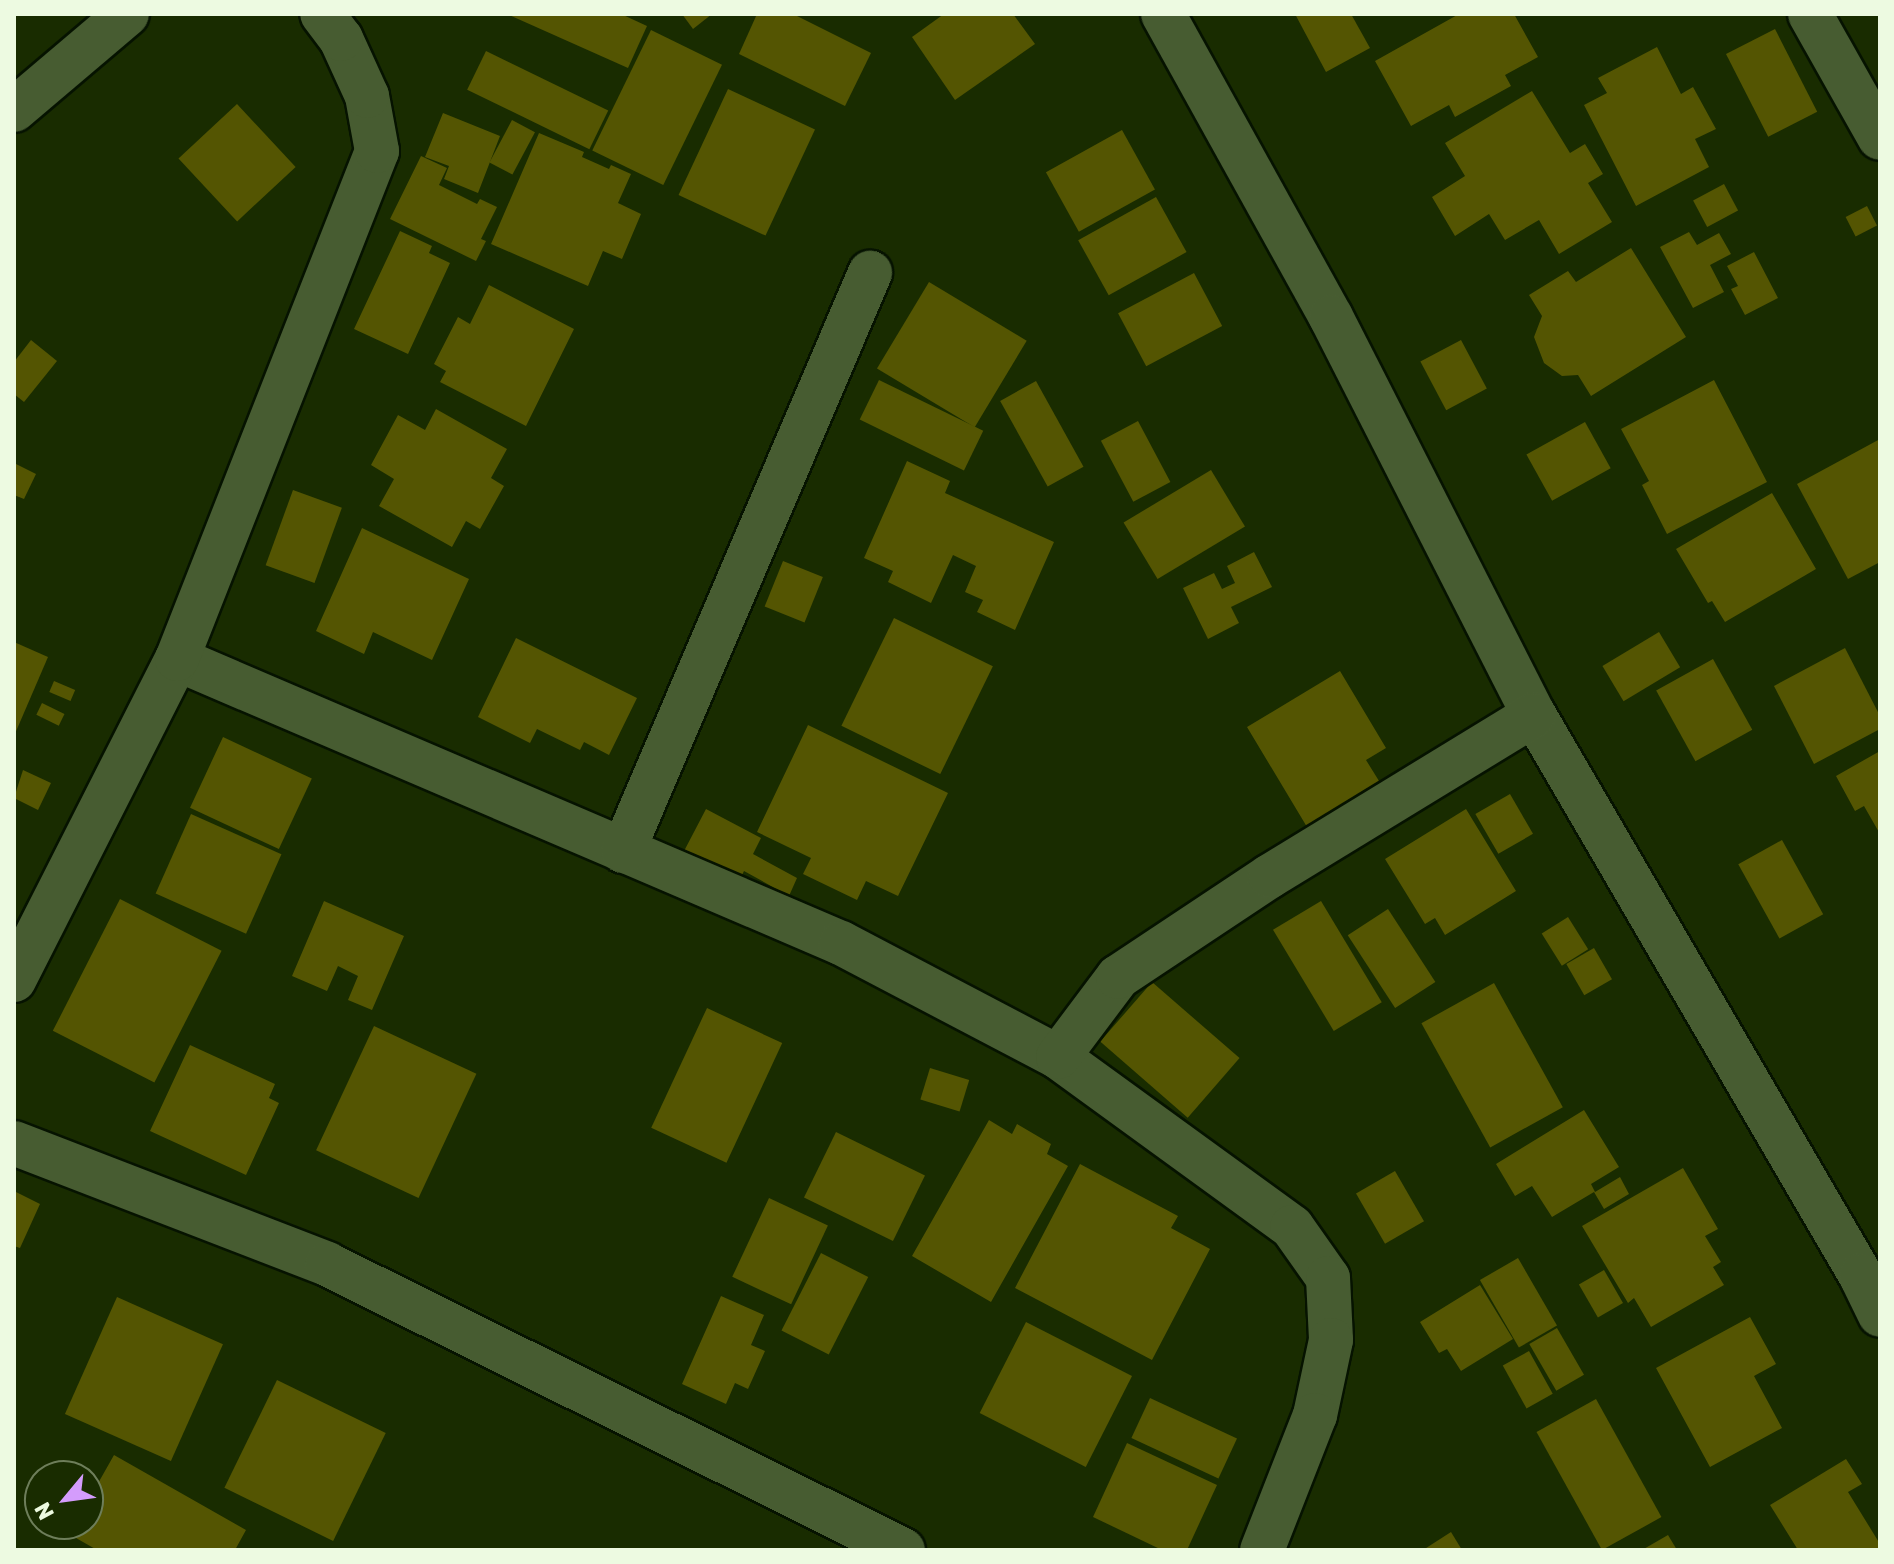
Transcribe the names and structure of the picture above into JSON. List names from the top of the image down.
{
  "north": "bottom left"
}
